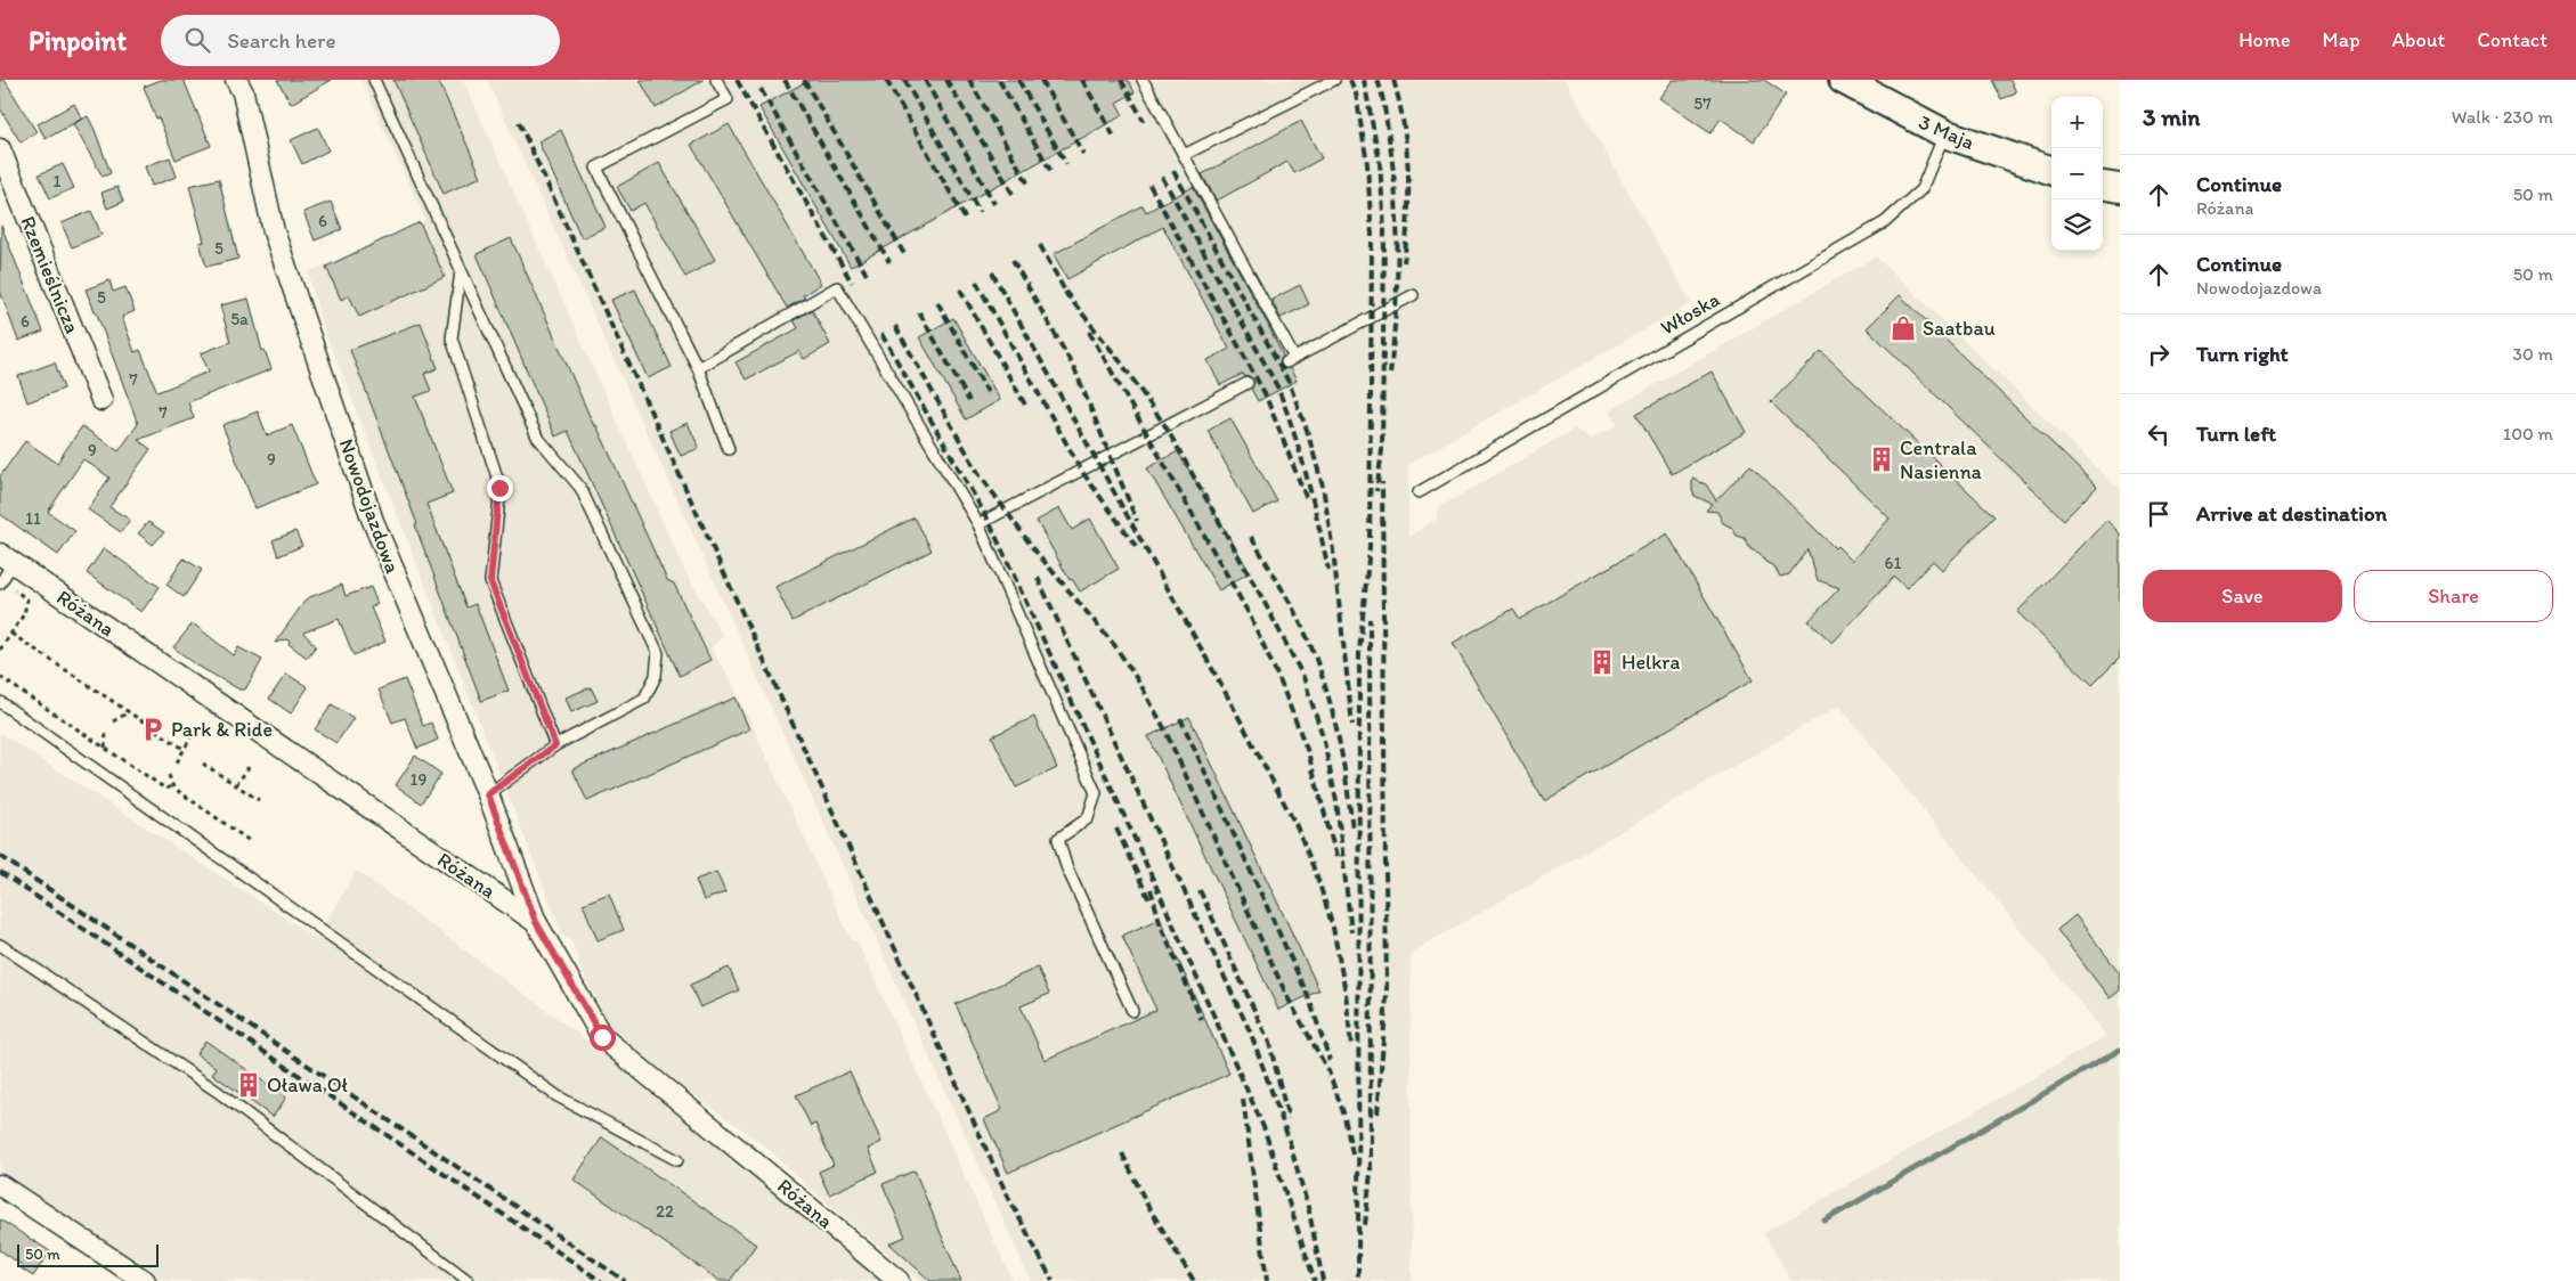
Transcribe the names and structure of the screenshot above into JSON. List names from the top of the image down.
{
  "streets": {
    "street": [
      "3 Maja",
      "Rzemieślnicza",
      "Nowodojazdowa",
      "Różana"
    ],
    "lane": ["Włoska"]
  },
  "crossings": [
    ["3 Maja", "Włoska"],
    ["Nowodojazdowa", "Różana"]
  ],
  "places": {
    "shop": ["Saatbau"],
    "building": ["Centrala Nasienna", "Helkra", "Oława Oł"],
    "parking": ["Park & Ride"]
  },
  "house_numbers": [
    "57",
    "1",
    "6",
    "5",
    "5",
    "5a",
    "6",
    "7",
    "7",
    "9",
    "9",
    "11",
    "61",
    "19",
    "22"
  ],
  "scale_bar": "50 m",
  "page": {
    "header": "Pinpoint",
    "search": "Search here",
    "nav": [
      "Home",
      "Map",
      "About",
      "Contact"
    ],
    "heading": ["3 min", "Walk · 230 m"],
    "map_buttons": ["+", "−"],
    "list": [
      ["Continue", "Różana", "50 m"],
      ["Continue", "Nowodojazdowa", "50 m"],
      ["Turn right", "30 m"],
      ["Turn left", "100 m"],
      "Arrive at destination"
    ],
    "buttons": ["Save", "Share"],
    "scale": "50 m"
  }
}
